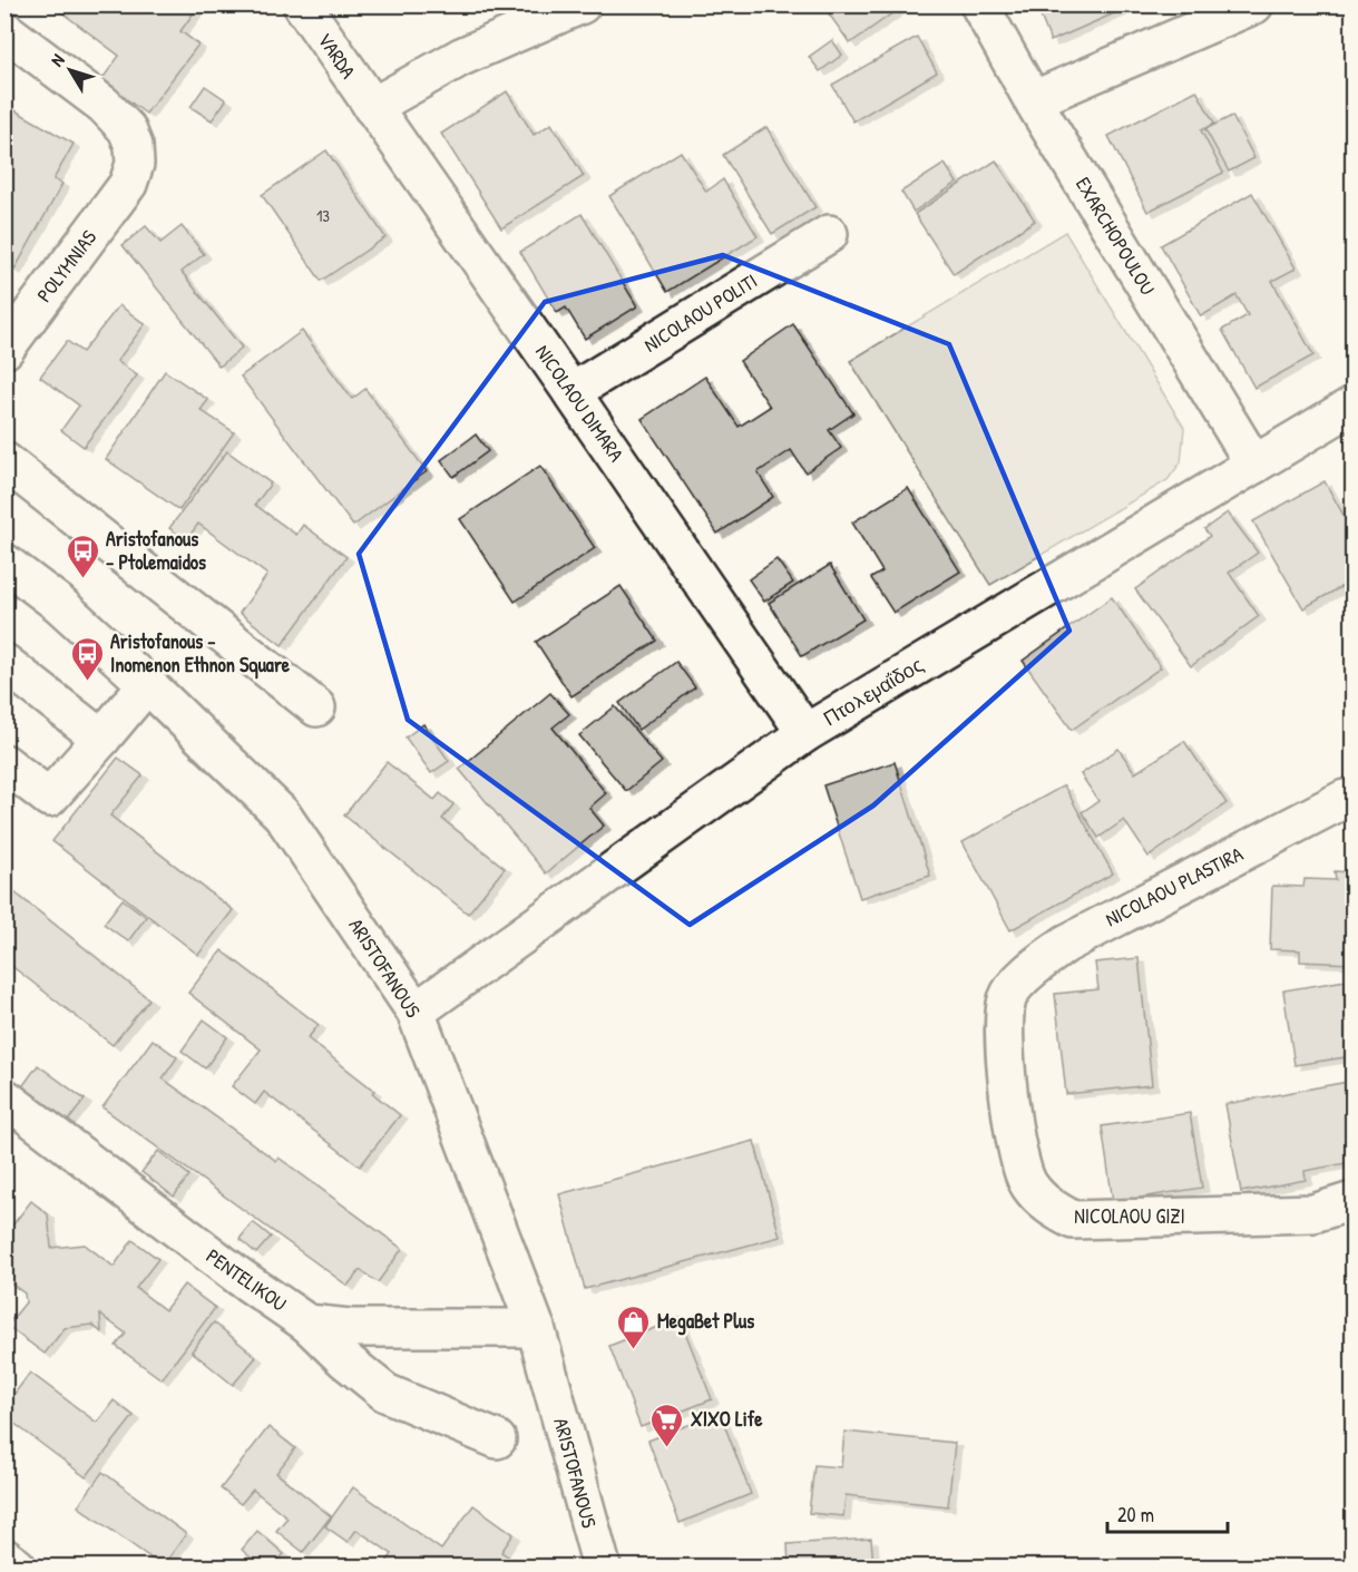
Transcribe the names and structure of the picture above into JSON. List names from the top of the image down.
{
  "streets": {
    "street": [
      "VARDA",
      "EXARCHOPOULOU",
      "POLYMNIAS",
      "NICOLAOU POLITI",
      "NICOLAOU DIMARA",
      "Πτολεμαΐδος",
      "NICOLAOU PLASTIRA",
      "ARISTOFANOUS",
      "NICOLAOU GIZI",
      "PENTELIKOU"
    ]
  },
  "crossings": [
    ["VARDA", "NICOLAOU DIMARA"],
    ["EXARCHOPOULOU", "Πτολεμαΐδος"],
    ["NICOLAOU POLITI", "NICOLAOU DIMARA"],
    ["NICOLAOU DIMARA", "Πτολεμαΐδος"],
    ["Πτολεμαΐδος", "ARISTOFANOUS"],
    ["NICOLAOU PLASTIRA", "NICOLAOU GIZI"],
    ["ARISTOFANOUS", "PENTELIKOU"]
  ],
  "places": {
    "bus stop": ["Aristofanous - Ptolemaidos", "Aristofanous - Inomenon Ethnon Square"],
    "shop": ["MegaBet Plus"],
    "supermarket": ["XIXO Life"]
  },
  "house_numbers": ["13"],
  "scale_bar": "20 m",
  "north": "top left"
}
